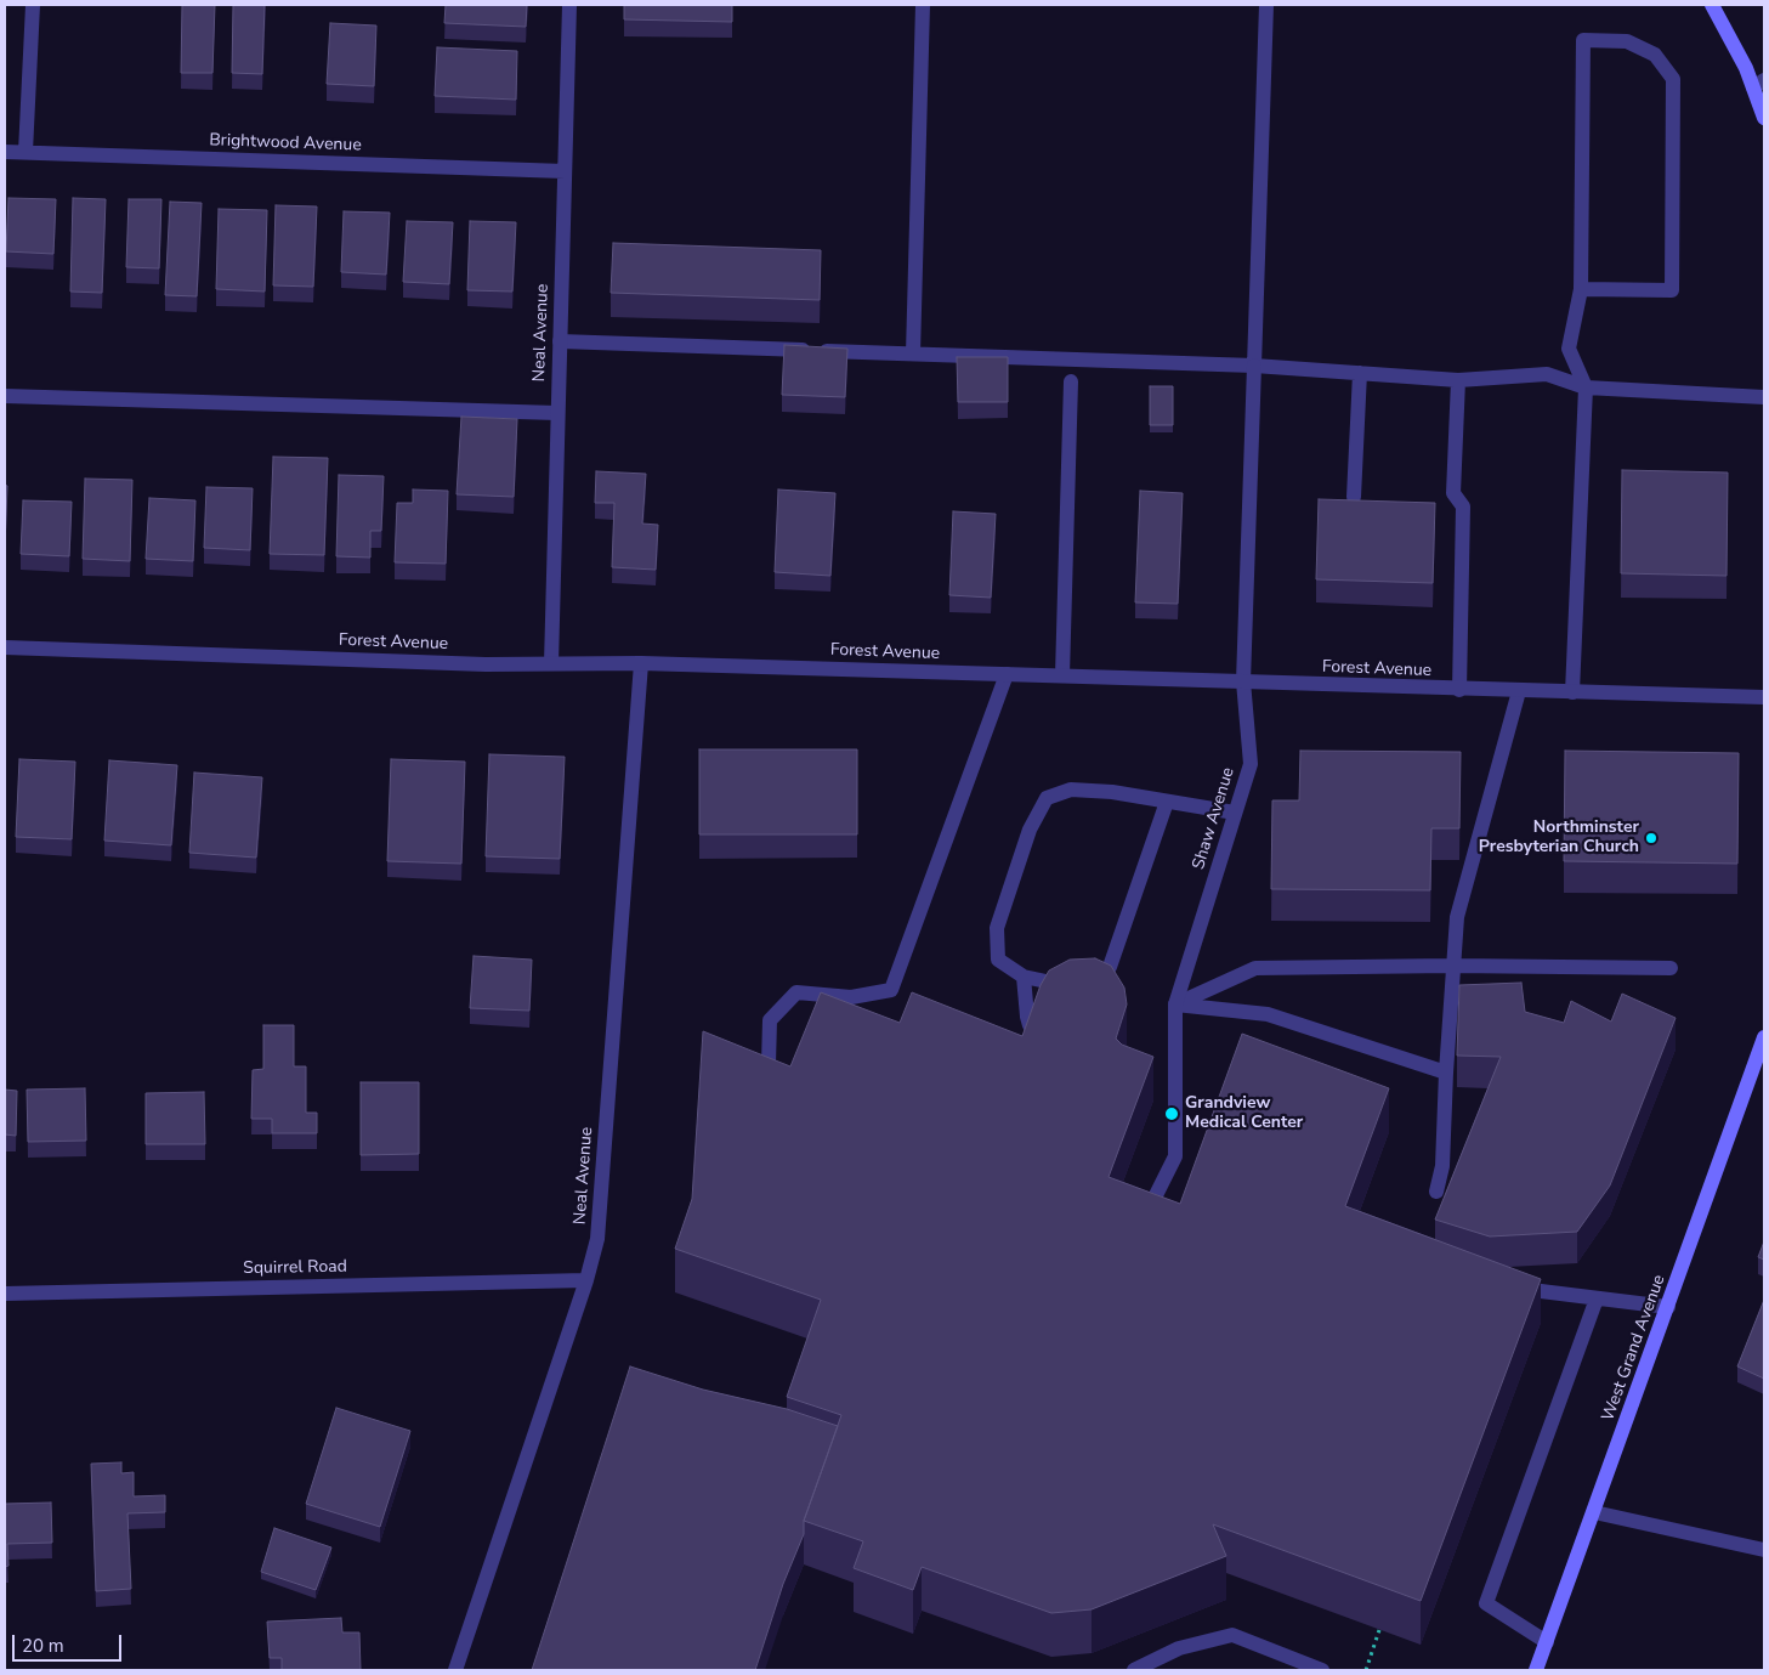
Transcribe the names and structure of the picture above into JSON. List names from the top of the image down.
{
  "streets": {
    "main road": ["West Grand Avenue"],
    "street": [
      "Brightwood Avenue",
      "Neal Avenue",
      "Forest Avenue",
      "Shaw Avenue",
      "Squirrel Road"
    ]
  },
  "crossings": [
    ["Brightwood Avenue", "Neal Avenue"],
    ["Neal Avenue", "Forest Avenue"],
    ["Neal Avenue", "Squirrel Road"],
    ["Forest Avenue", "Shaw Avenue"]
  ],
  "places": ["Northminster Presbyterian Church", "Grandview Medical Center"],
  "scale_bar": "20 m"
}
